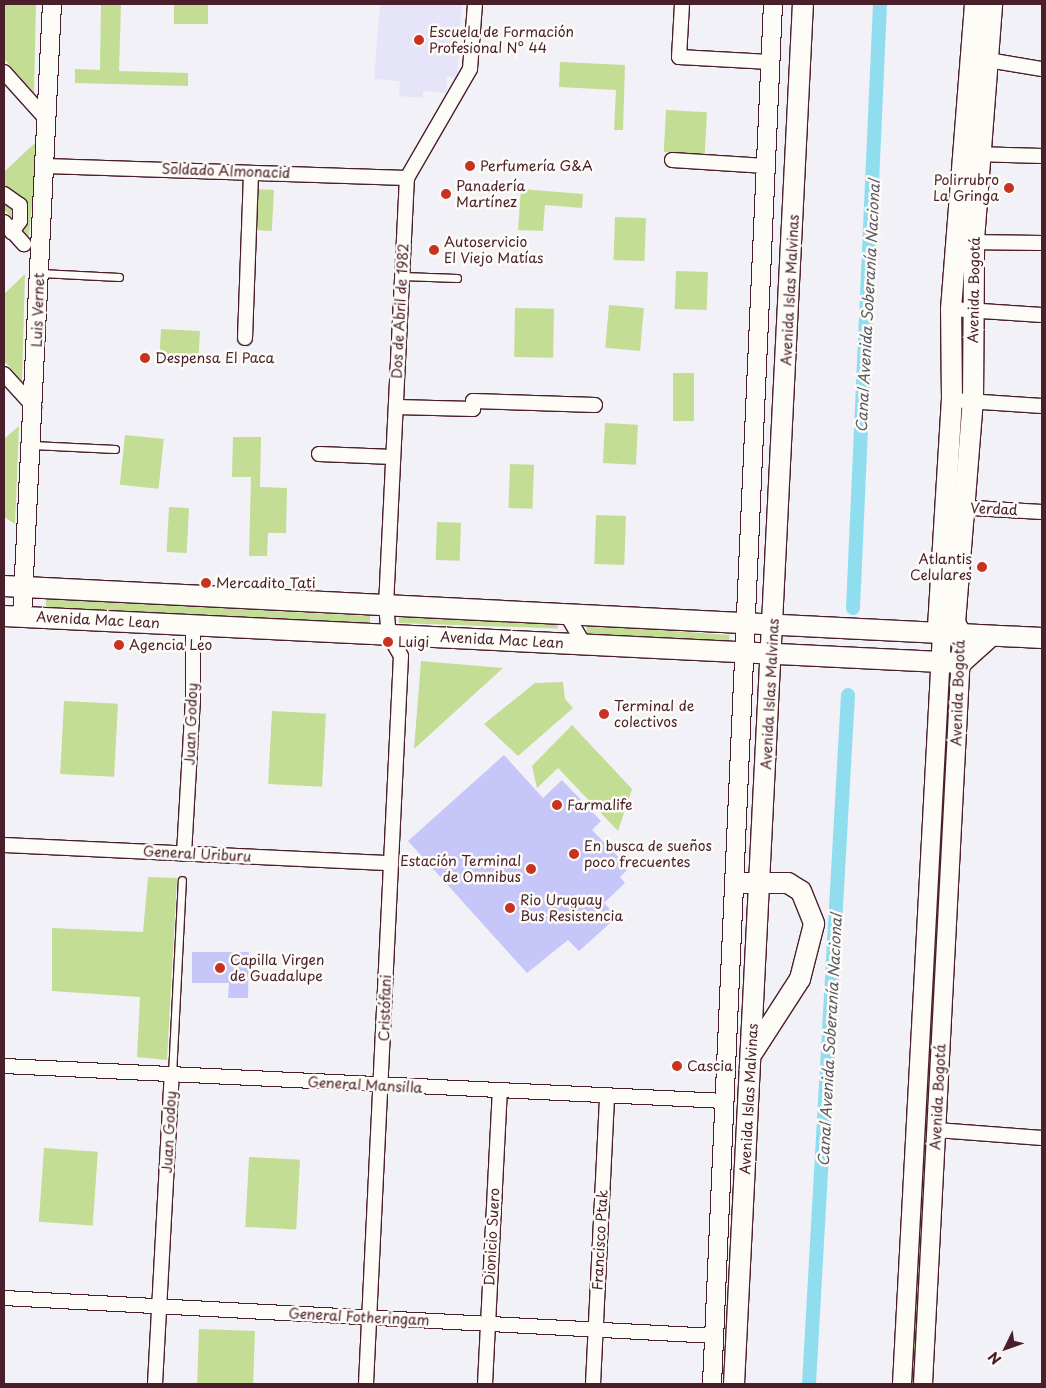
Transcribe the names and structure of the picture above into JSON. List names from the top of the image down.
{
  "streets": {
    "main road": ["Avenida Islas Malvinas", "Avenida Bogotá", "Avenida Mac Lean"],
    "street": [
      "Soldado Almonacid",
      "Luis Vernet",
      "Dos de Abril de 1982",
      "Verdad",
      "Juan Godoy",
      "General Uriburu",
      "Cristófani",
      "General Mansilla",
      "Dionicio Suero",
      "Francisco Ptak",
      "General Fotheringam"
    ]
  },
  "crossings": [
    ["Soldado Almonacid", "Luis Vernet"],
    ["Soldado Almonacid", "Dos de Abril de 1982"],
    ["Avenida Islas Malvinas", "Avenida Mac Lean"],
    ["Avenida Islas Malvinas", "General Mansilla"],
    ["Avenida Islas Malvinas", "General Fotheringam"],
    ["Avenida Bogotá", "Verdad"],
    ["Avenida Bogotá", "Avenida Mac Lean"],
    ["Luis Vernet", "Avenida Mac Lean"],
    ["Dos de Abril de 1982", "Avenida Mac Lean"],
    ["Dos de Abril de 1982", "Cristófani"],
    ["Avenida Mac Lean", "Juan Godoy"],
    ["Avenida Mac Lean", "Cristófani"],
    ["Juan Godoy", "General Uriburu"],
    ["Juan Godoy", "General Mansilla"],
    ["Juan Godoy", "General Fotheringam"],
    ["General Uriburu", "Cristófani"],
    ["Cristófani", "General Mansilla"],
    ["Cristófani", "General Fotheringam"],
    ["General Mansilla", "Dionicio Suero"],
    ["General Mansilla", "Francisco Ptak"],
    ["Dionicio Suero", "General Fotheringam"],
    ["Francisco Ptak", "General Fotheringam"]
  ],
  "water": ["Canal Avenida Soberanía Nacional"],
  "places": [
    "Escuela de Formación Profesional N° 44",
    "Perfumería G&A",
    "Polirrubro La Gringa",
    "Panadería Martínez",
    "Autoservicio El Viejo Matías",
    "Despensa El Paca",
    "Atlantis Celulares",
    "Mercadito Tati",
    "Luigi",
    "Agencia Leo",
    "Terminal de colectivos",
    "Farmalife",
    "En busca de sueños poco frecuentes",
    "Estación Terminal de Omnibus",
    "Rio Uruguay Bus Resistencia",
    "Capilla Virgen de Guadalupe",
    "Cascia"
  ],
  "north": "bottom left"
}
